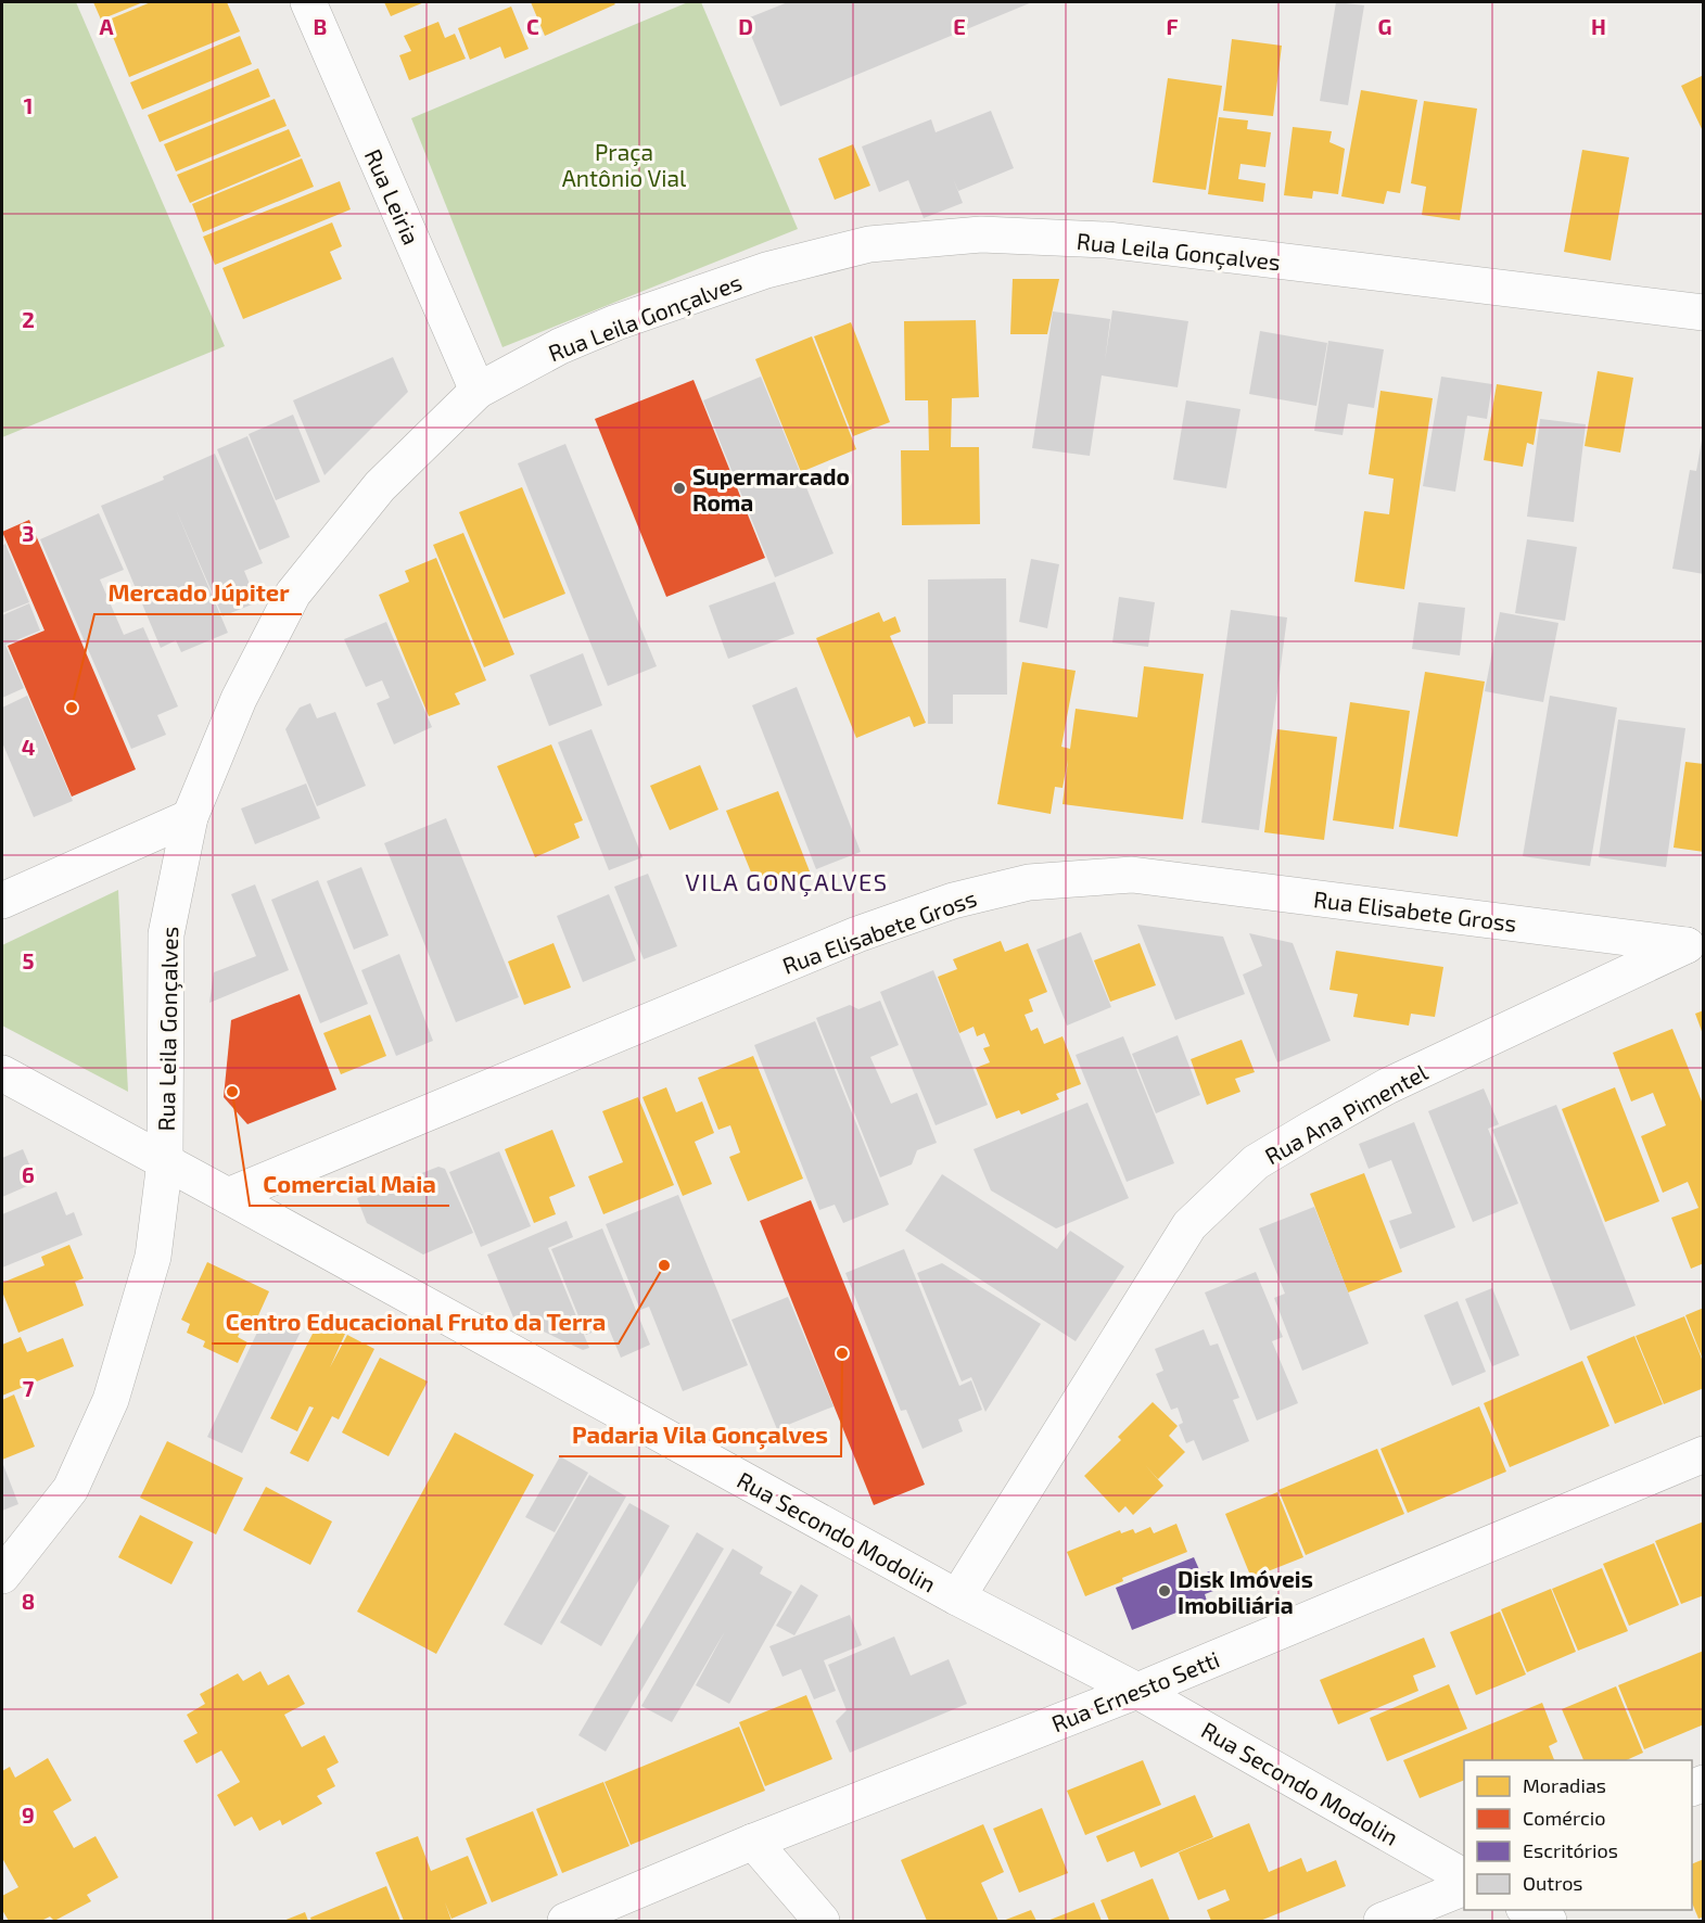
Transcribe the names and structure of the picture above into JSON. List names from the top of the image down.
{
  "streets": {
    "street": [
      "Rua Leiria",
      "Rua Leila Gonçalves",
      "Rua Elisabete Gross",
      "Rua Ana Pimentel",
      "Rua Secondo Modolin",
      "Rua Ernesto Setti"
    ]
  },
  "crossings": [
    ["Rua Leiria", "Rua Leila Gonçalves"],
    ["Rua Leila Gonçalves", "Rua Secondo Modolin"],
    ["Rua Elisabete Gross", "Rua Ana Pimentel"],
    ["Rua Elisabete Gross", "Rua Secondo Modolin"],
    ["Rua Ana Pimentel", "Rua Secondo Modolin"],
    ["Rua Secondo Modolin", "Rua Ernesto Setti"]
  ],
  "districts": ["VILA GONÇALVES"],
  "parks": ["Praça Antônio Vial"],
  "places": [
    "Supermarcado Roma",
    "Mercado Júpiter",
    "Comercial Maia",
    "Centro Educacional Fruto da Terra",
    "Padaria Vila Gonçalves",
    "Disk Imóveis Imobiliária"
  ],
  "legend": [
    "Moradias",
    "Comércio",
    "Escritórios",
    "Outros"
  ],
  "grid": {
    "columns": [
      "A",
      "B",
      "C",
      "D",
      "E",
      "F",
      "G",
      "H"
    ],
    "rows": [
      "1",
      "2",
      "3",
      "4",
      "5",
      "6",
      "7",
      "8",
      "9"
    ]
  }
}
